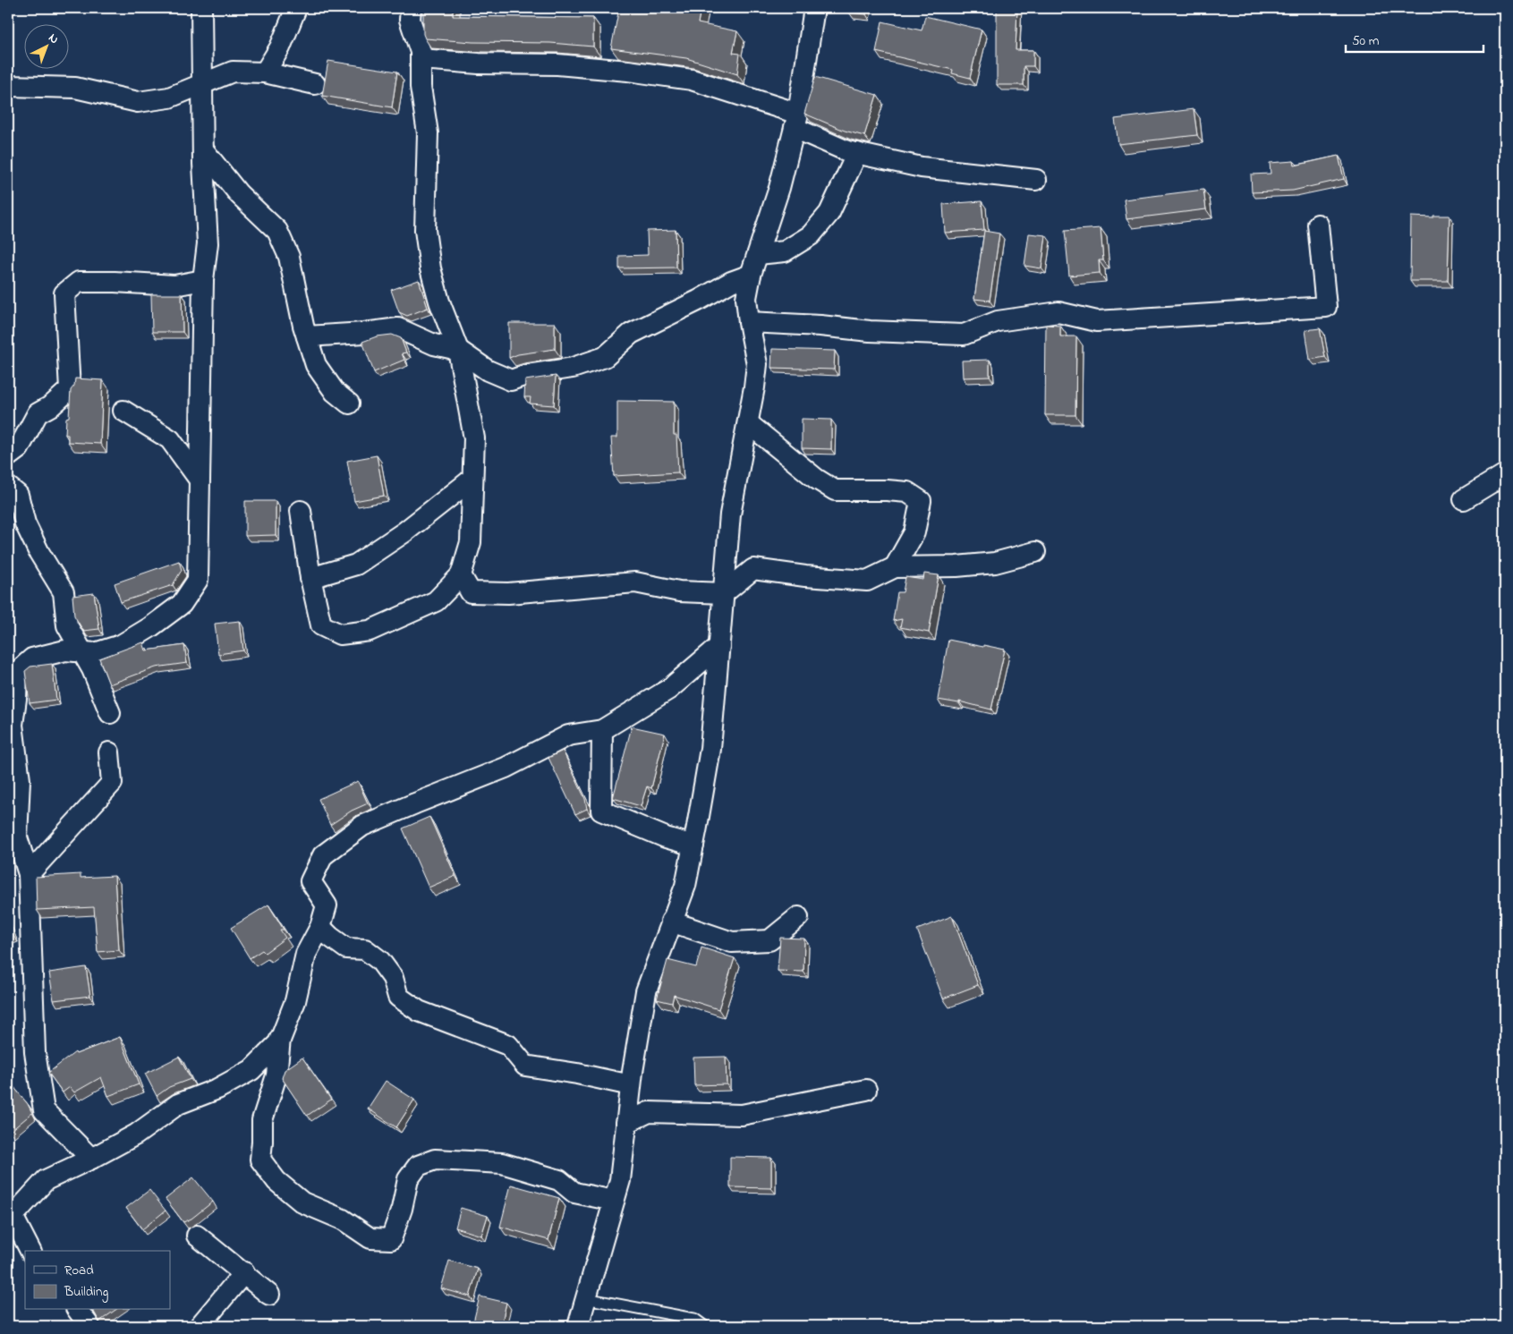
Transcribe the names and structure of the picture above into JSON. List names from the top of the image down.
{
  "legend": ["Road", "Building"],
  "scale_bar": "50 m",
  "north": "top right"
}
